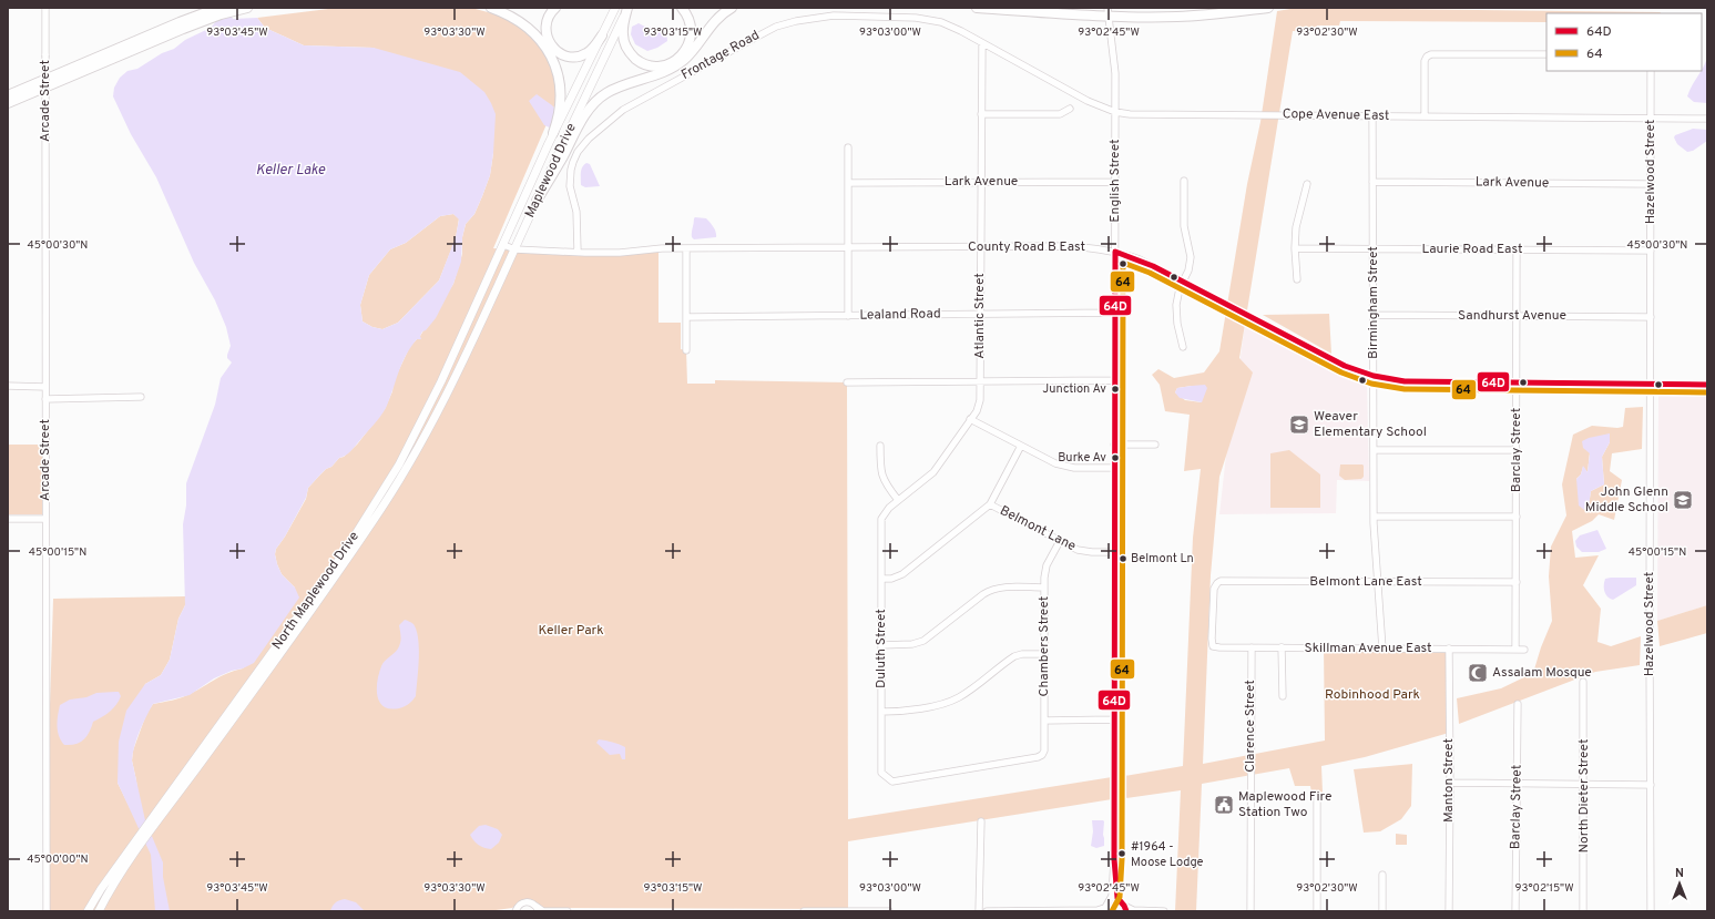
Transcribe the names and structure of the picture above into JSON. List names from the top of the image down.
{
  "streets": {
    "main road": ["Maplewood Drive", "North Maplewood Drive"],
    "street": [
      "Frontage Road",
      "Arcade Street",
      "Cope Avenue East",
      "Hazelwood Street",
      "English Street",
      "Lark Avenue",
      "County Road B East",
      "Laurie Road East",
      "Birmingham Street",
      "Lealand Road",
      "Atlantic Street",
      "Sandhurst Avenue",
      "Barclay Street",
      "Belmont Lane",
      "Belmont Lane East",
      "Chambers Street",
      "Duluth Street",
      "Skillman Avenue East",
      "Clarence Street",
      "Manton Street",
      "North Dieter Street"
    ]
  },
  "crossings": [
    ["Frontage Road", "Cope Avenue East"],
    ["Frontage Road", "County Road B East"],
    ["Frontage Road", "Atlantic Street"],
    ["Cope Avenue East", "Hazelwood Street"],
    ["Cope Avenue East", "English Street"],
    ["Cope Avenue East", "Birmingham Street"],
    ["Cope Avenue East", "Atlantic Street"],
    ["Maplewood Drive", "County Road B East"],
    ["Maplewood Drive", "North Maplewood Drive"],
    ["Hazelwood Street", "Lark Avenue"],
    ["Hazelwood Street", "County Road B East"],
    ["Hazelwood Street", "Laurie Road East"],
    ["Hazelwood Street", "Sandhurst Avenue"],
    ["English Street", "Lark Avenue"],
    ["English Street", "County Road B East"],
    ["English Street", "Lealand Road"],
    ["English Street", "Belmont Lane"],
    ["Lark Avenue", "Birmingham Street"],
    ["Lark Avenue", "Atlantic Street"],
    ["County Road B East", "Birmingham Street"],
    ["County Road B East", "Atlantic Street"],
    ["County Road B East", "Barclay Street"],
    ["County Road B East", "North Maplewood Drive"],
    ["Laurie Road East", "Birmingham Street"],
    ["Laurie Road East", "Barclay Street"],
    ["Birmingham Street", "Sandhurst Avenue"],
    ["Birmingham Street", "Belmont Lane East"],
    ["Birmingham Street", "Skillman Avenue East"],
    ["Lealand Road", "Atlantic Street"],
    ["Atlantic Street", "Duluth Street"],
    ["Sandhurst Avenue", "Barclay Street"],
    ["Barclay Street", "Belmont Lane East"],
    ["Barclay Street", "Skillman Avenue East"],
    ["Belmont Lane", "Chambers Street"],
    ["Belmont Lane", "Duluth Street"],
    ["Belmont Lane East", "Skillman Avenue East"],
    ["Chambers Street", "Duluth Street"],
    ["Skillman Avenue East", "Clarence Street"],
    ["Skillman Avenue East", "Manton Street"]
  ],
  "water": ["Keller Lake"],
  "parks": ["Keller Park", "Robinhood Park"],
  "places": {
    "other": [
      "Junction Av",
      "Burke Av",
      "Belmont Ln",
      "#1964 - Moose Lodge"
    ],
    "school or university": ["Weaver Elementary School", "John Glenn Middle School"],
    "mosque": ["Assalam Mosque"],
    "public building": ["Maplewood Fire Station Two"]
  },
  "lines": ["transit line 64D", "transit line 64"],
  "legend": ["64D", "64"],
  "north": "top",
  "coordinates": [
    "93°03'45\"W",
    "93°03'30\"W",
    "93°03'15\"W",
    "93°03'00\"W",
    "93°02'45\"W",
    "93°02'30\"W",
    "45°00'30\"N",
    "45°00'15\"N",
    "45°00'00\"N",
    "93°02'15\"W"
  ]
}
